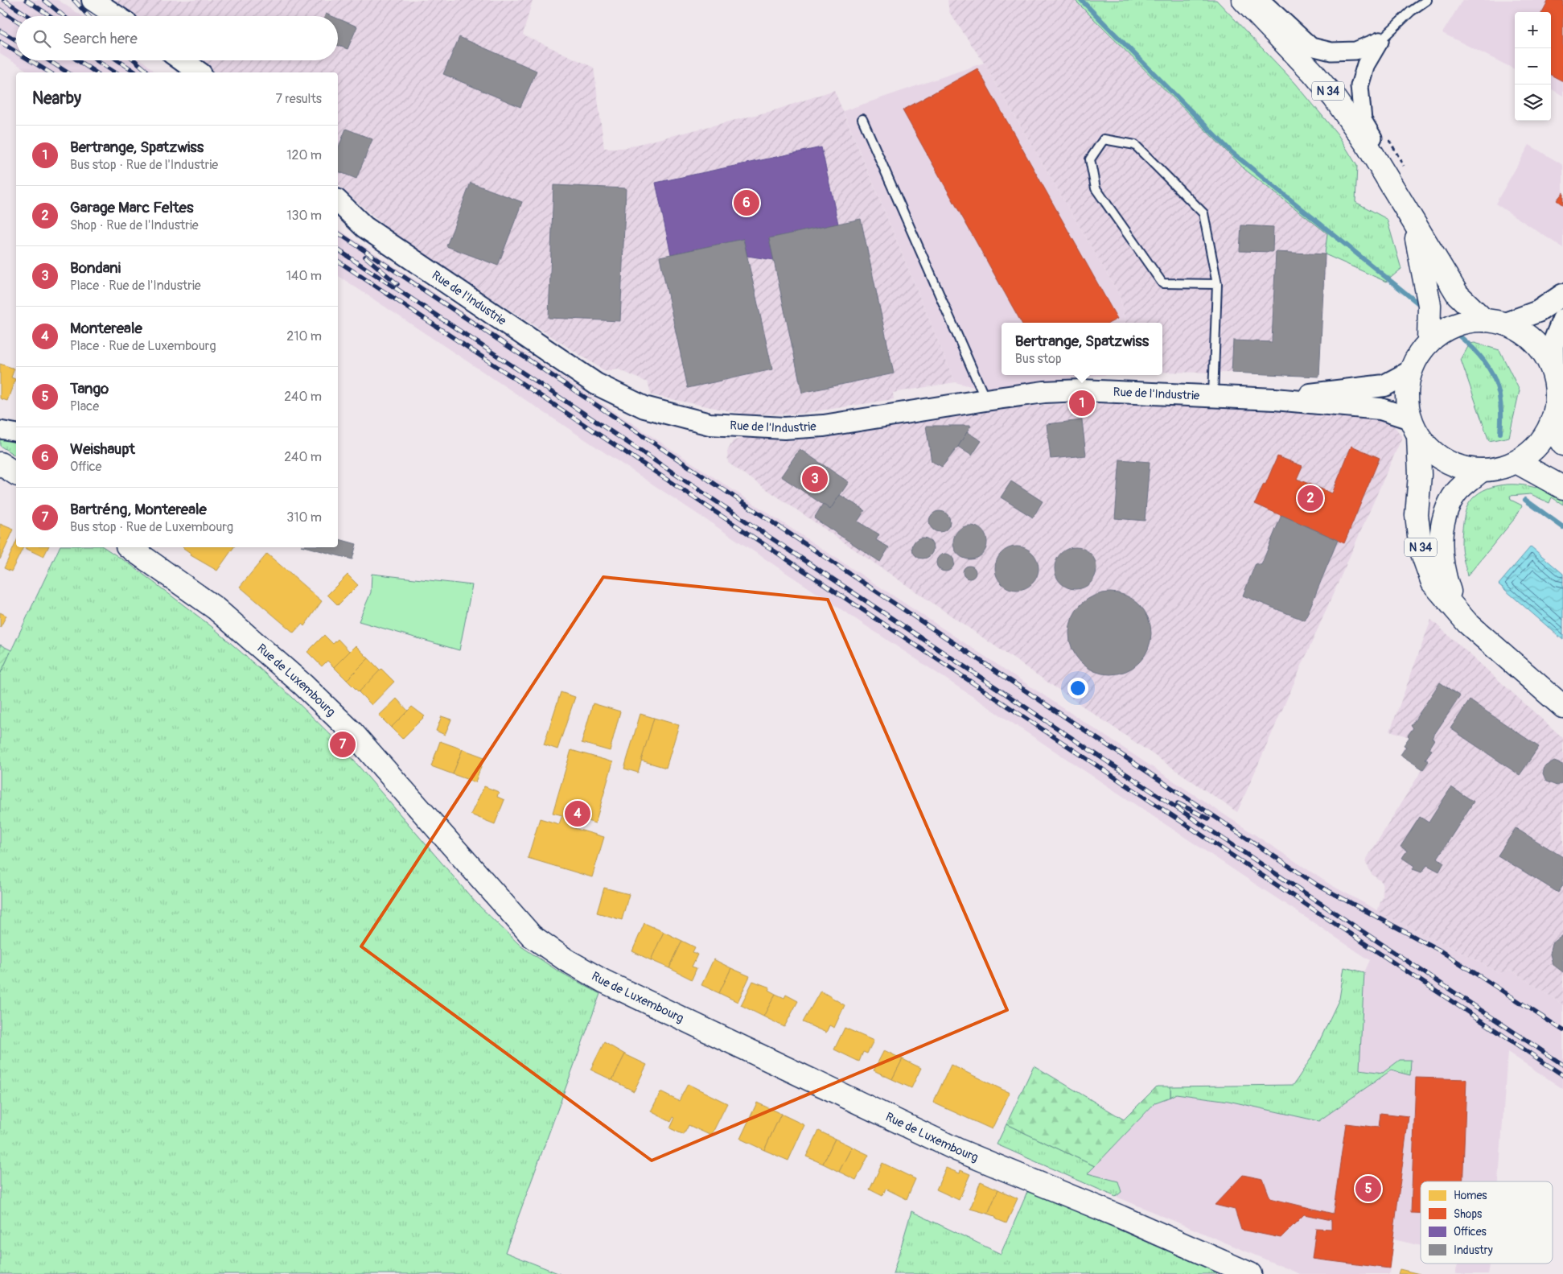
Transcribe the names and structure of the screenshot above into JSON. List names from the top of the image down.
{
  "streets": {
    "main road": ["N 34", "Rue de Luxembourg"],
    "street": ["Rue de l'Industrie"]
  },
  "crossings": [
    ["N 34", "Rue de l'Industrie"]
  ],
  "legend": [
    "Homes",
    "Shops",
    "Offices",
    "Industry"
  ],
  "page": {
    "map_buttons": ["+", "−"],
    "search": "Search here",
    "heading": ["Nearby", "7 results"],
    "list": [
      {
        "mark": "1",
        "name": "Bertrange, Spatzwiss",
        "note": "Bus stop · Rue de l'Industrie",
        "value": "120 m"
      },
      {
        "mark": "2",
        "name": "Garage Marc Feltes",
        "note": "Shop · Rue de l'Industrie",
        "value": "130 m"
      },
      {
        "mark": "3",
        "name": "Bondani",
        "note": "Place · Rue de l'Industrie",
        "value": "140 m"
      },
      {
        "mark": "4",
        "name": "Montereale",
        "note": "Place · Rue de Luxembourg",
        "value": "210 m"
      },
      {
        "mark": "5",
        "name": "Tango",
        "note": "Place",
        "value": "240 m"
      },
      {
        "mark": "6",
        "name": "Weishaupt",
        "note": "Office",
        "value": "240 m"
      },
      {
        "mark": "7",
        "name": "Bartréng, Montereale",
        "note": "Bus stop · Rue de Luxembourg",
        "value": "310 m"
      }
    ],
    "pins": [
      "6",
      "1",
      "3",
      "2",
      "7",
      "4",
      "5"
    ],
    "popup": ["Bertrange, Spatzwiss", "Bus stop"]
  }
}
